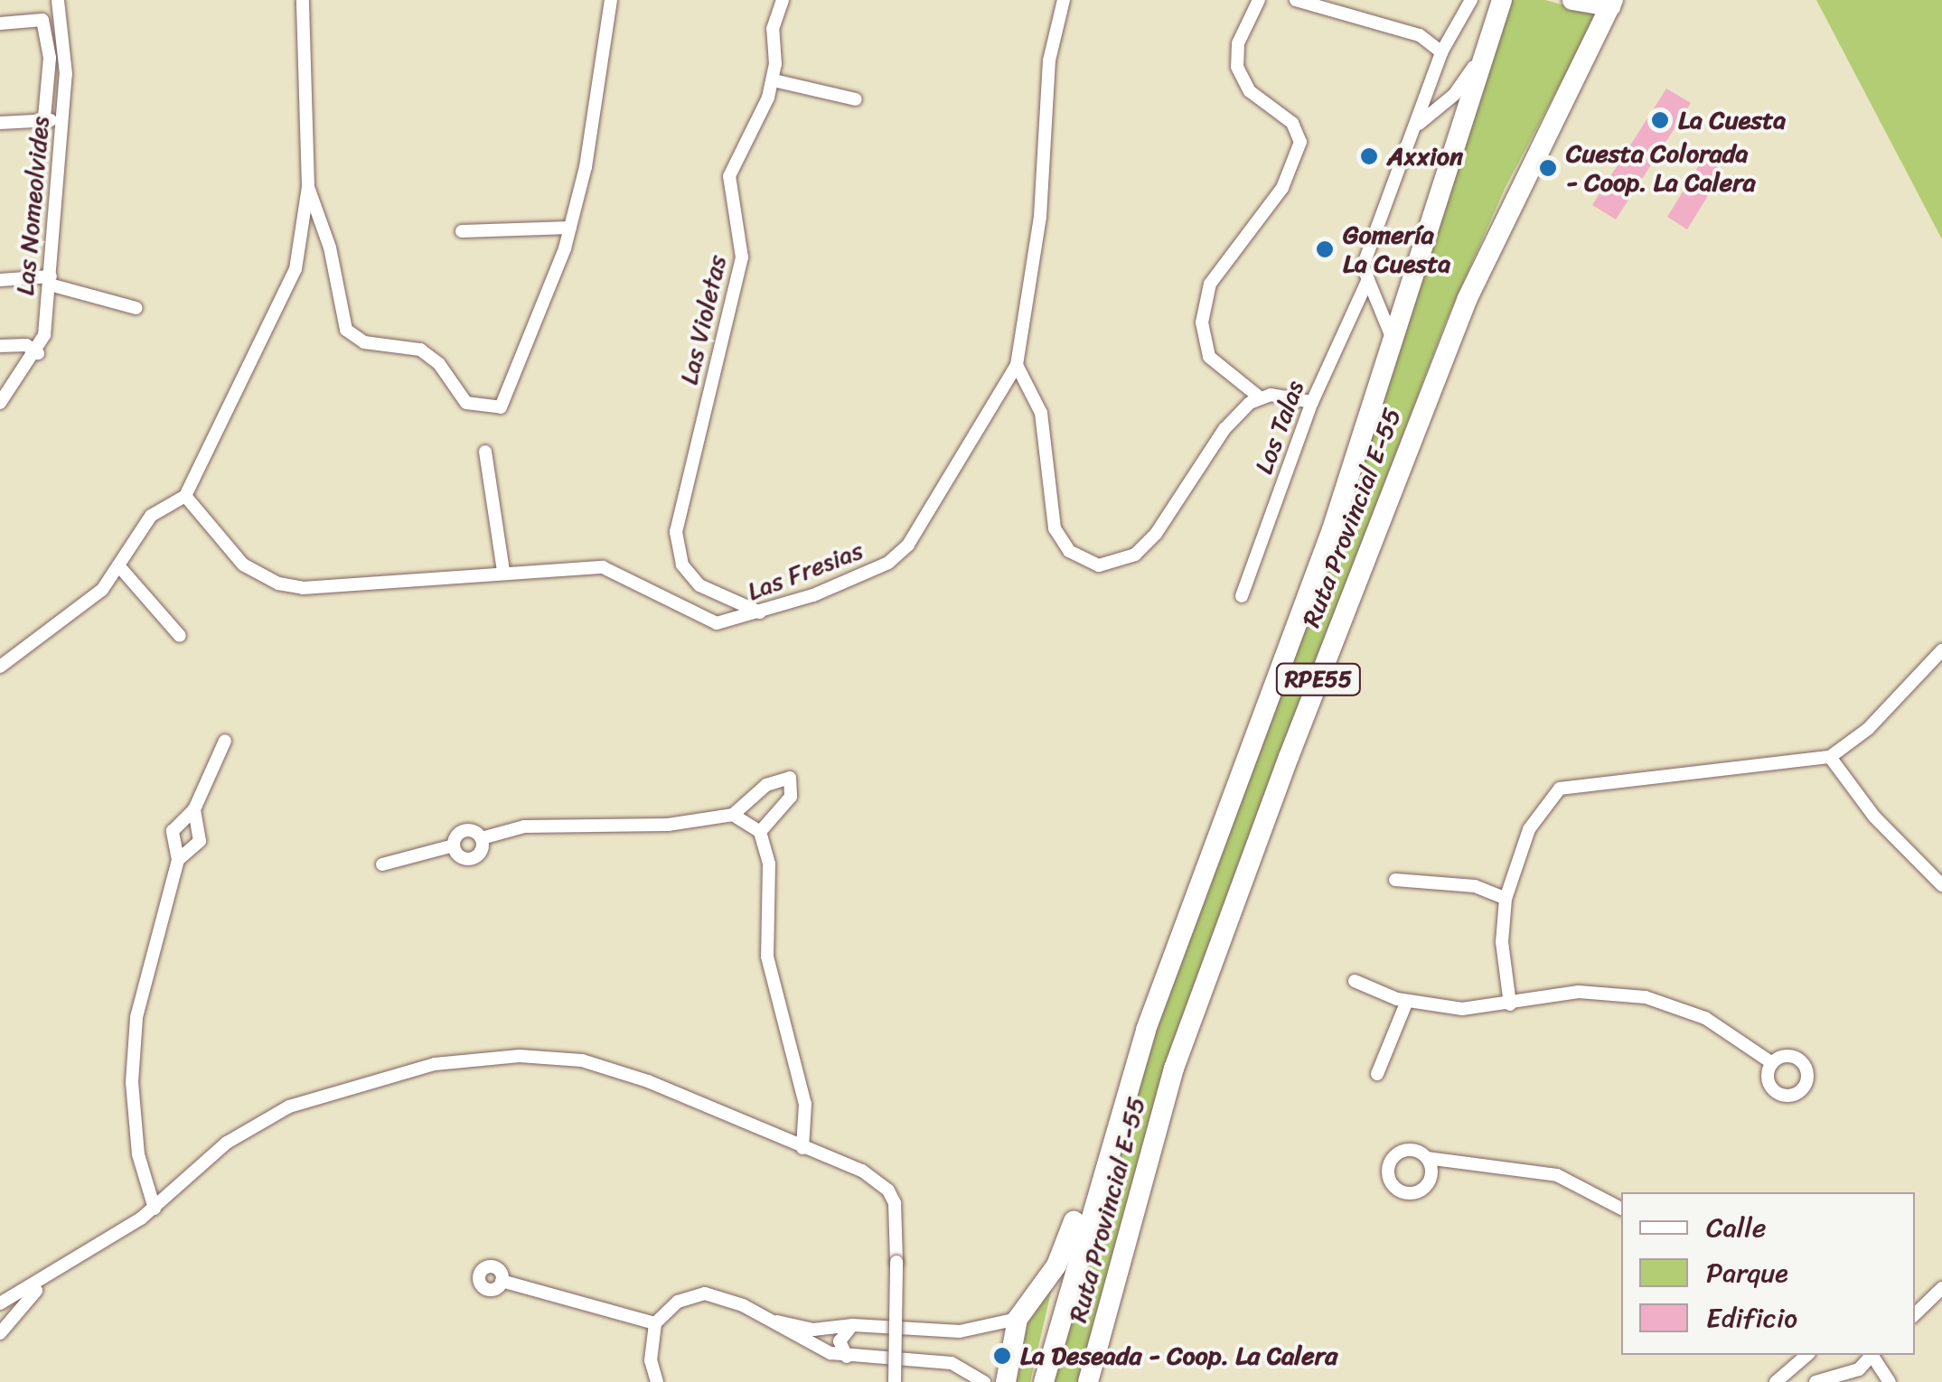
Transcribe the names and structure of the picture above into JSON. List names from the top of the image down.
{
  "streets": {
    "main road": ["Ruta Provincial E-55", "RPE55"],
    "street": [
      "Las Nomeolvides",
      "Las Violetas",
      "Los Talas",
      "Las Fresias"
    ]
  },
  "crossings": [
    ["Las Violetas", "Las Fresias"],
    ["Ruta Provincial E-55", "RPE55"]
  ],
  "places": [
    "La Cuesta",
    "Axxion",
    "Cuesta Colorada - Coop. La Calera",
    "Gomería La Cuesta",
    "La Deseada - Coop. La Calera"
  ],
  "legend": ["Calle", "Parque", "Edificio"]
}
